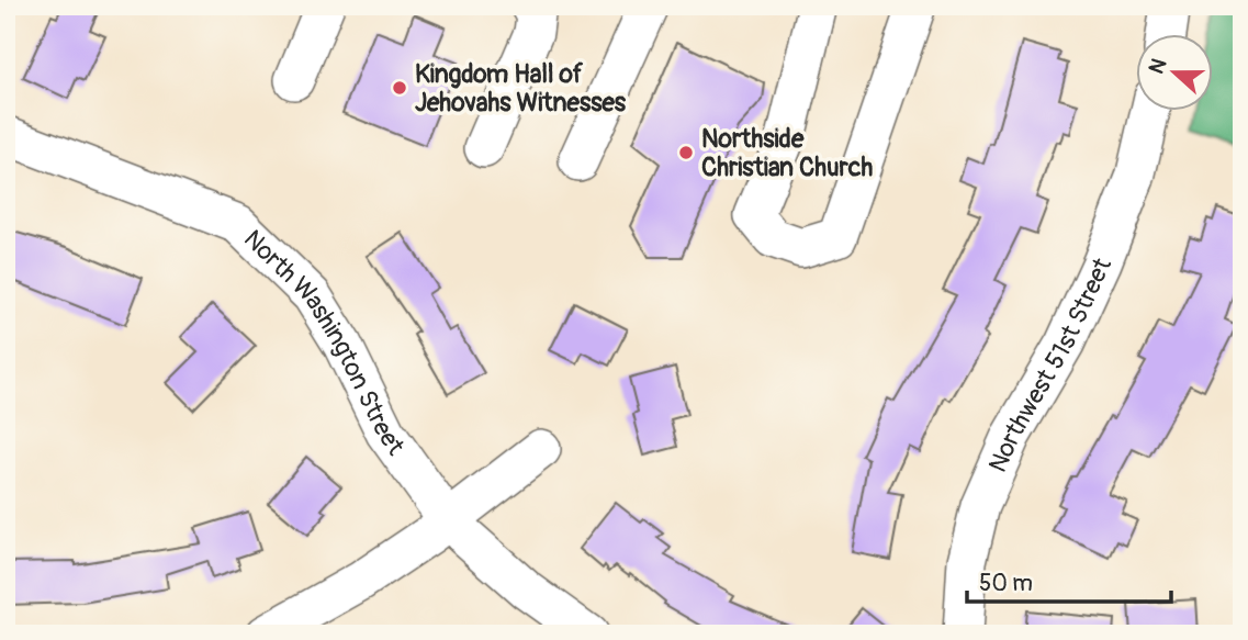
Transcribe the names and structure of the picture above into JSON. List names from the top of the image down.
{
  "streets": {
    "street": ["North Washington Street", "Northwest 51st Street"]
  },
  "places": ["Kingdom Hall of Jehovahs Witnesses", "Northside Christian Church"],
  "scale_bar": "50 m",
  "north": "left"
}
